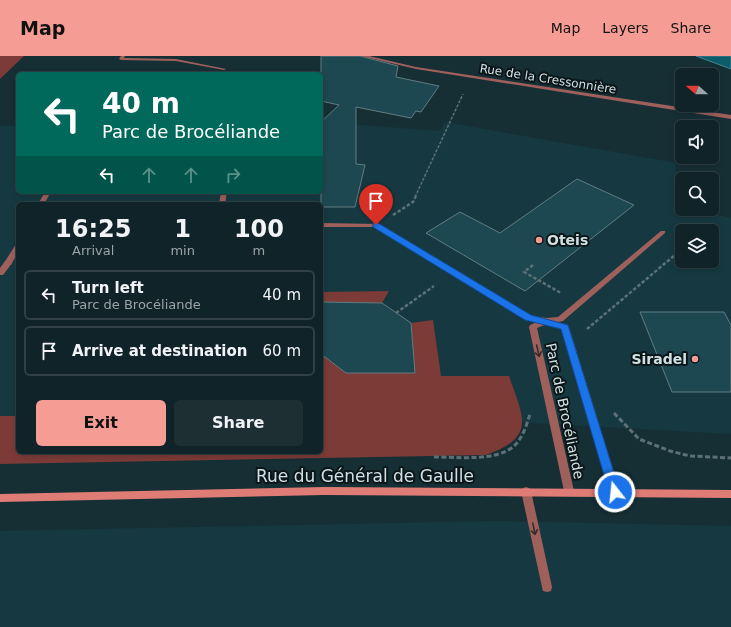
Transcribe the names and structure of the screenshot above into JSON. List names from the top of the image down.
{
  "streets": {
    "main road": ["Rue du Général de Gaulle"],
    "street": ["Rue de la Cressonnière", "Parc de Brocéliande"]
  },
  "crossings": [
    ["Parc de Brocéliande", "Rue du Général de Gaulle"]
  ],
  "places": ["Oteis", "Siradel"],
  "north": "left",
  "page": {
    "header": "Map",
    "nav": ["Map", "Layers", "Share"],
    "turn": ["40 m", "Parc de Brocéliande"],
    "eta": [
      "16:25",
      "Arrival",
      "1",
      "min",
      "100",
      "m"
    ],
    "list": [
      {
        "name": "Turn left",
        "note": "Parc de Brocéliande",
        "value": "40 m"
      },
      {
        "name": "Arrive at destination",
        "value": "60 m"
      }
    ],
    "buttons": ["Exit", "Share"]
  }
}
